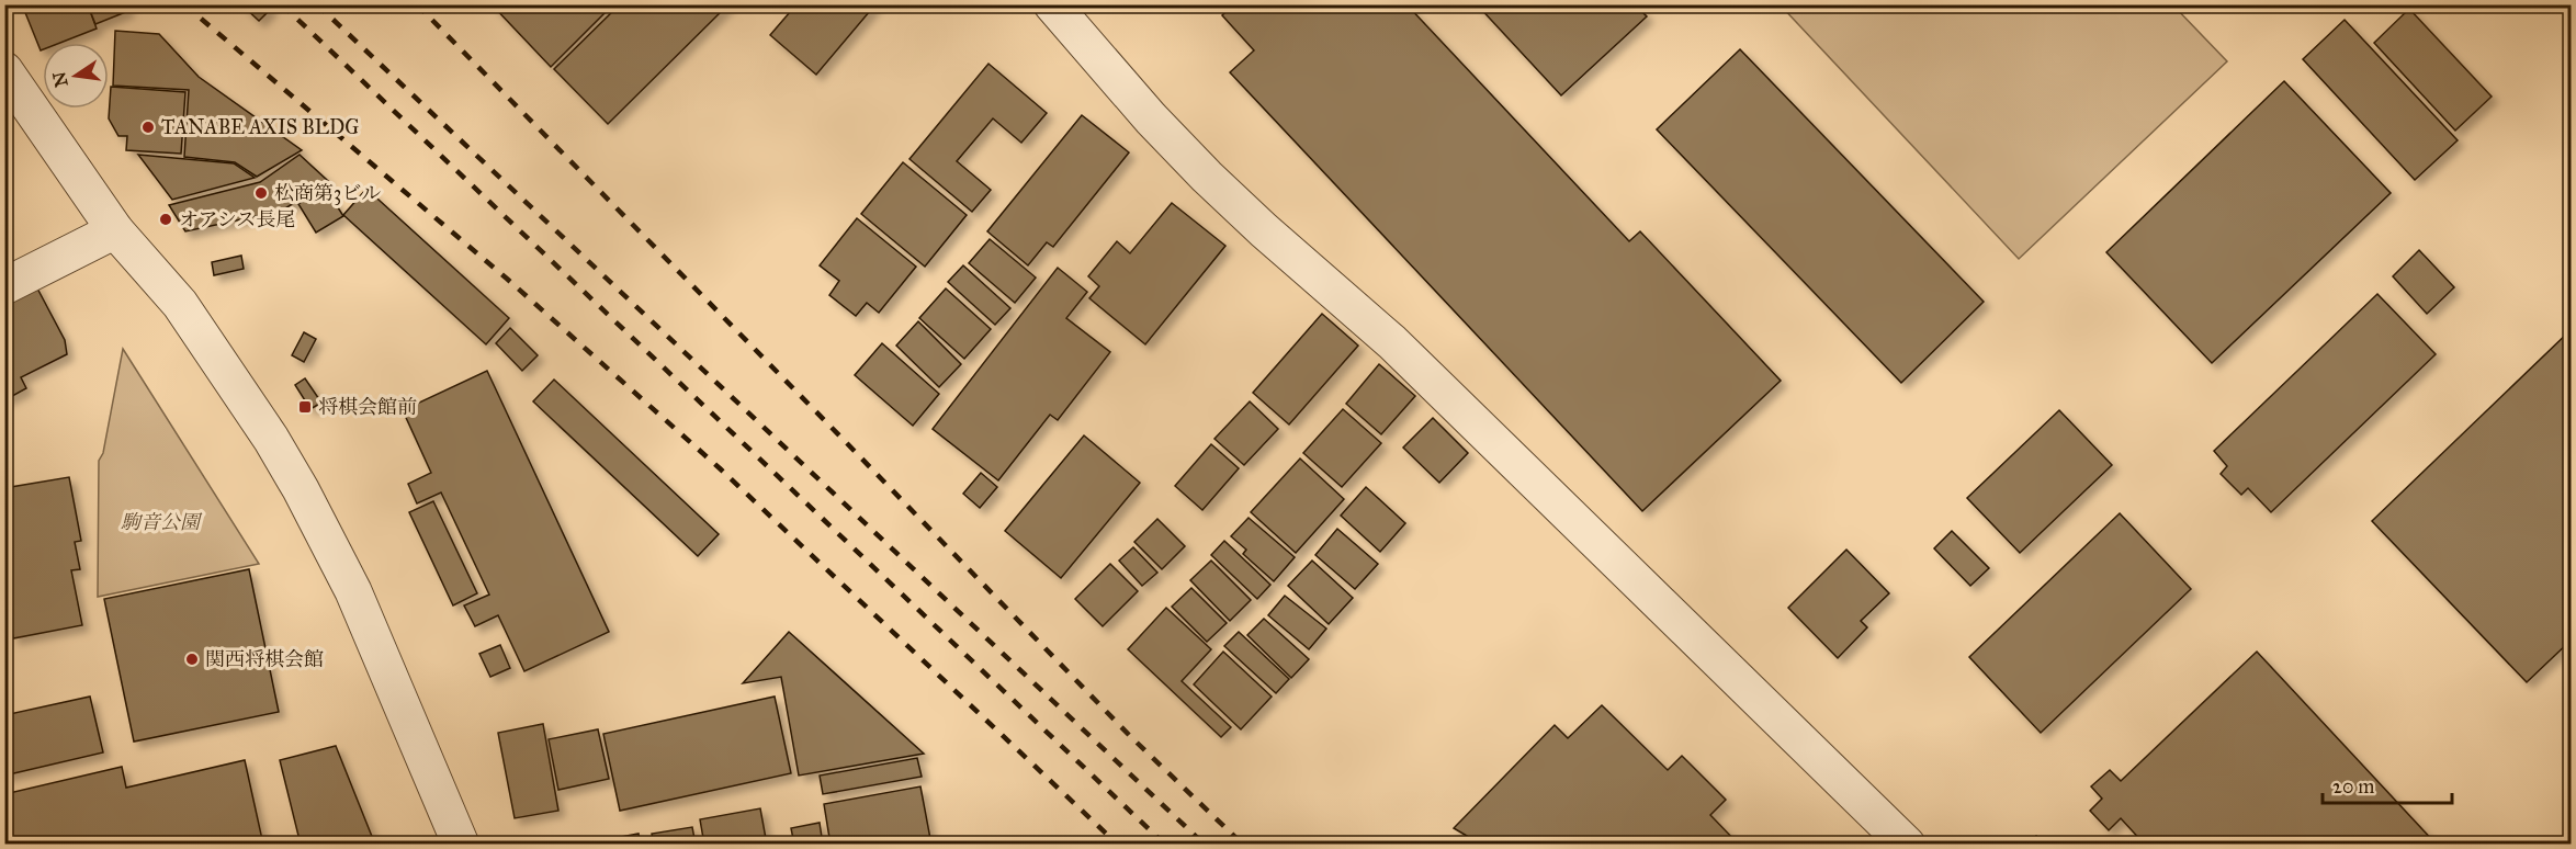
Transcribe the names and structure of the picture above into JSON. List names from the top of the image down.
{
  "parks": ["駒音公園"],
  "places": {
    "other": [
      "TANABE AXIS BLDG",
      "松商第3ビル",
      "オアシス長尾",
      "関西将棋会館"
    ],
    "transit": ["将棋会館前"]
  },
  "scale_bar": "20 m",
  "north": "left"
}
